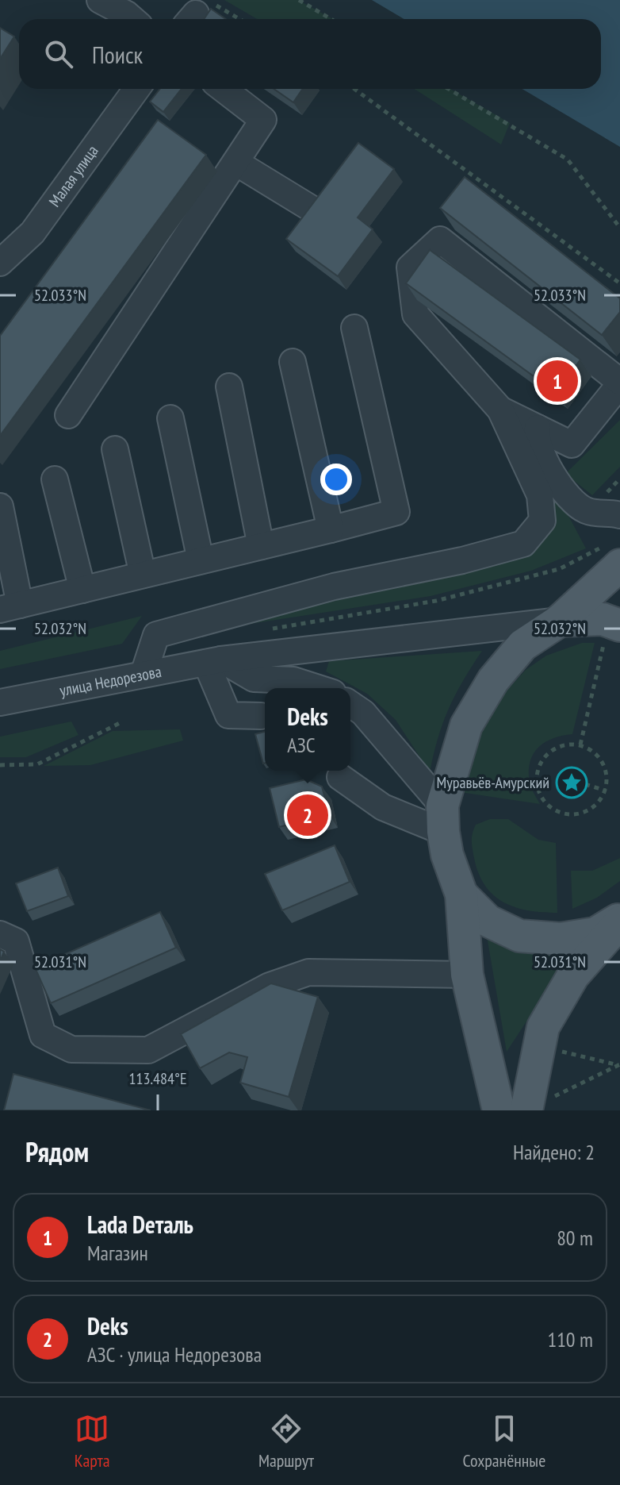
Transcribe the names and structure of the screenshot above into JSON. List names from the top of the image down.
{
  "streets": {
    "street": ["Малая улица", "улица Недорезова"]
  },
  "places": {
    "place": ["Муравьёв-Амурский"]
  },
  "page": {
    "search": "Поиск",
    "pins": ["1", "2"],
    "popup": ["Deks", "АЗС"],
    "heading": ["Рядом", "Найдено: 2"],
    "list": [
      {
        "mark": "1",
        "name": "Lada Dеталь",
        "note": "Магазин",
        "value": "80 m"
      },
      {
        "mark": "2",
        "name": "Deks",
        "note": "АЗС · улица Недорезова",
        "value": "110 m"
      }
    ],
    "nav": ["Карта", "Маршрут", "Сохранённые"]
  },
  "coordinates": [
    "52.033°N",
    "52.032°N",
    "52.031°N",
    "113.484°E"
  ]
}
